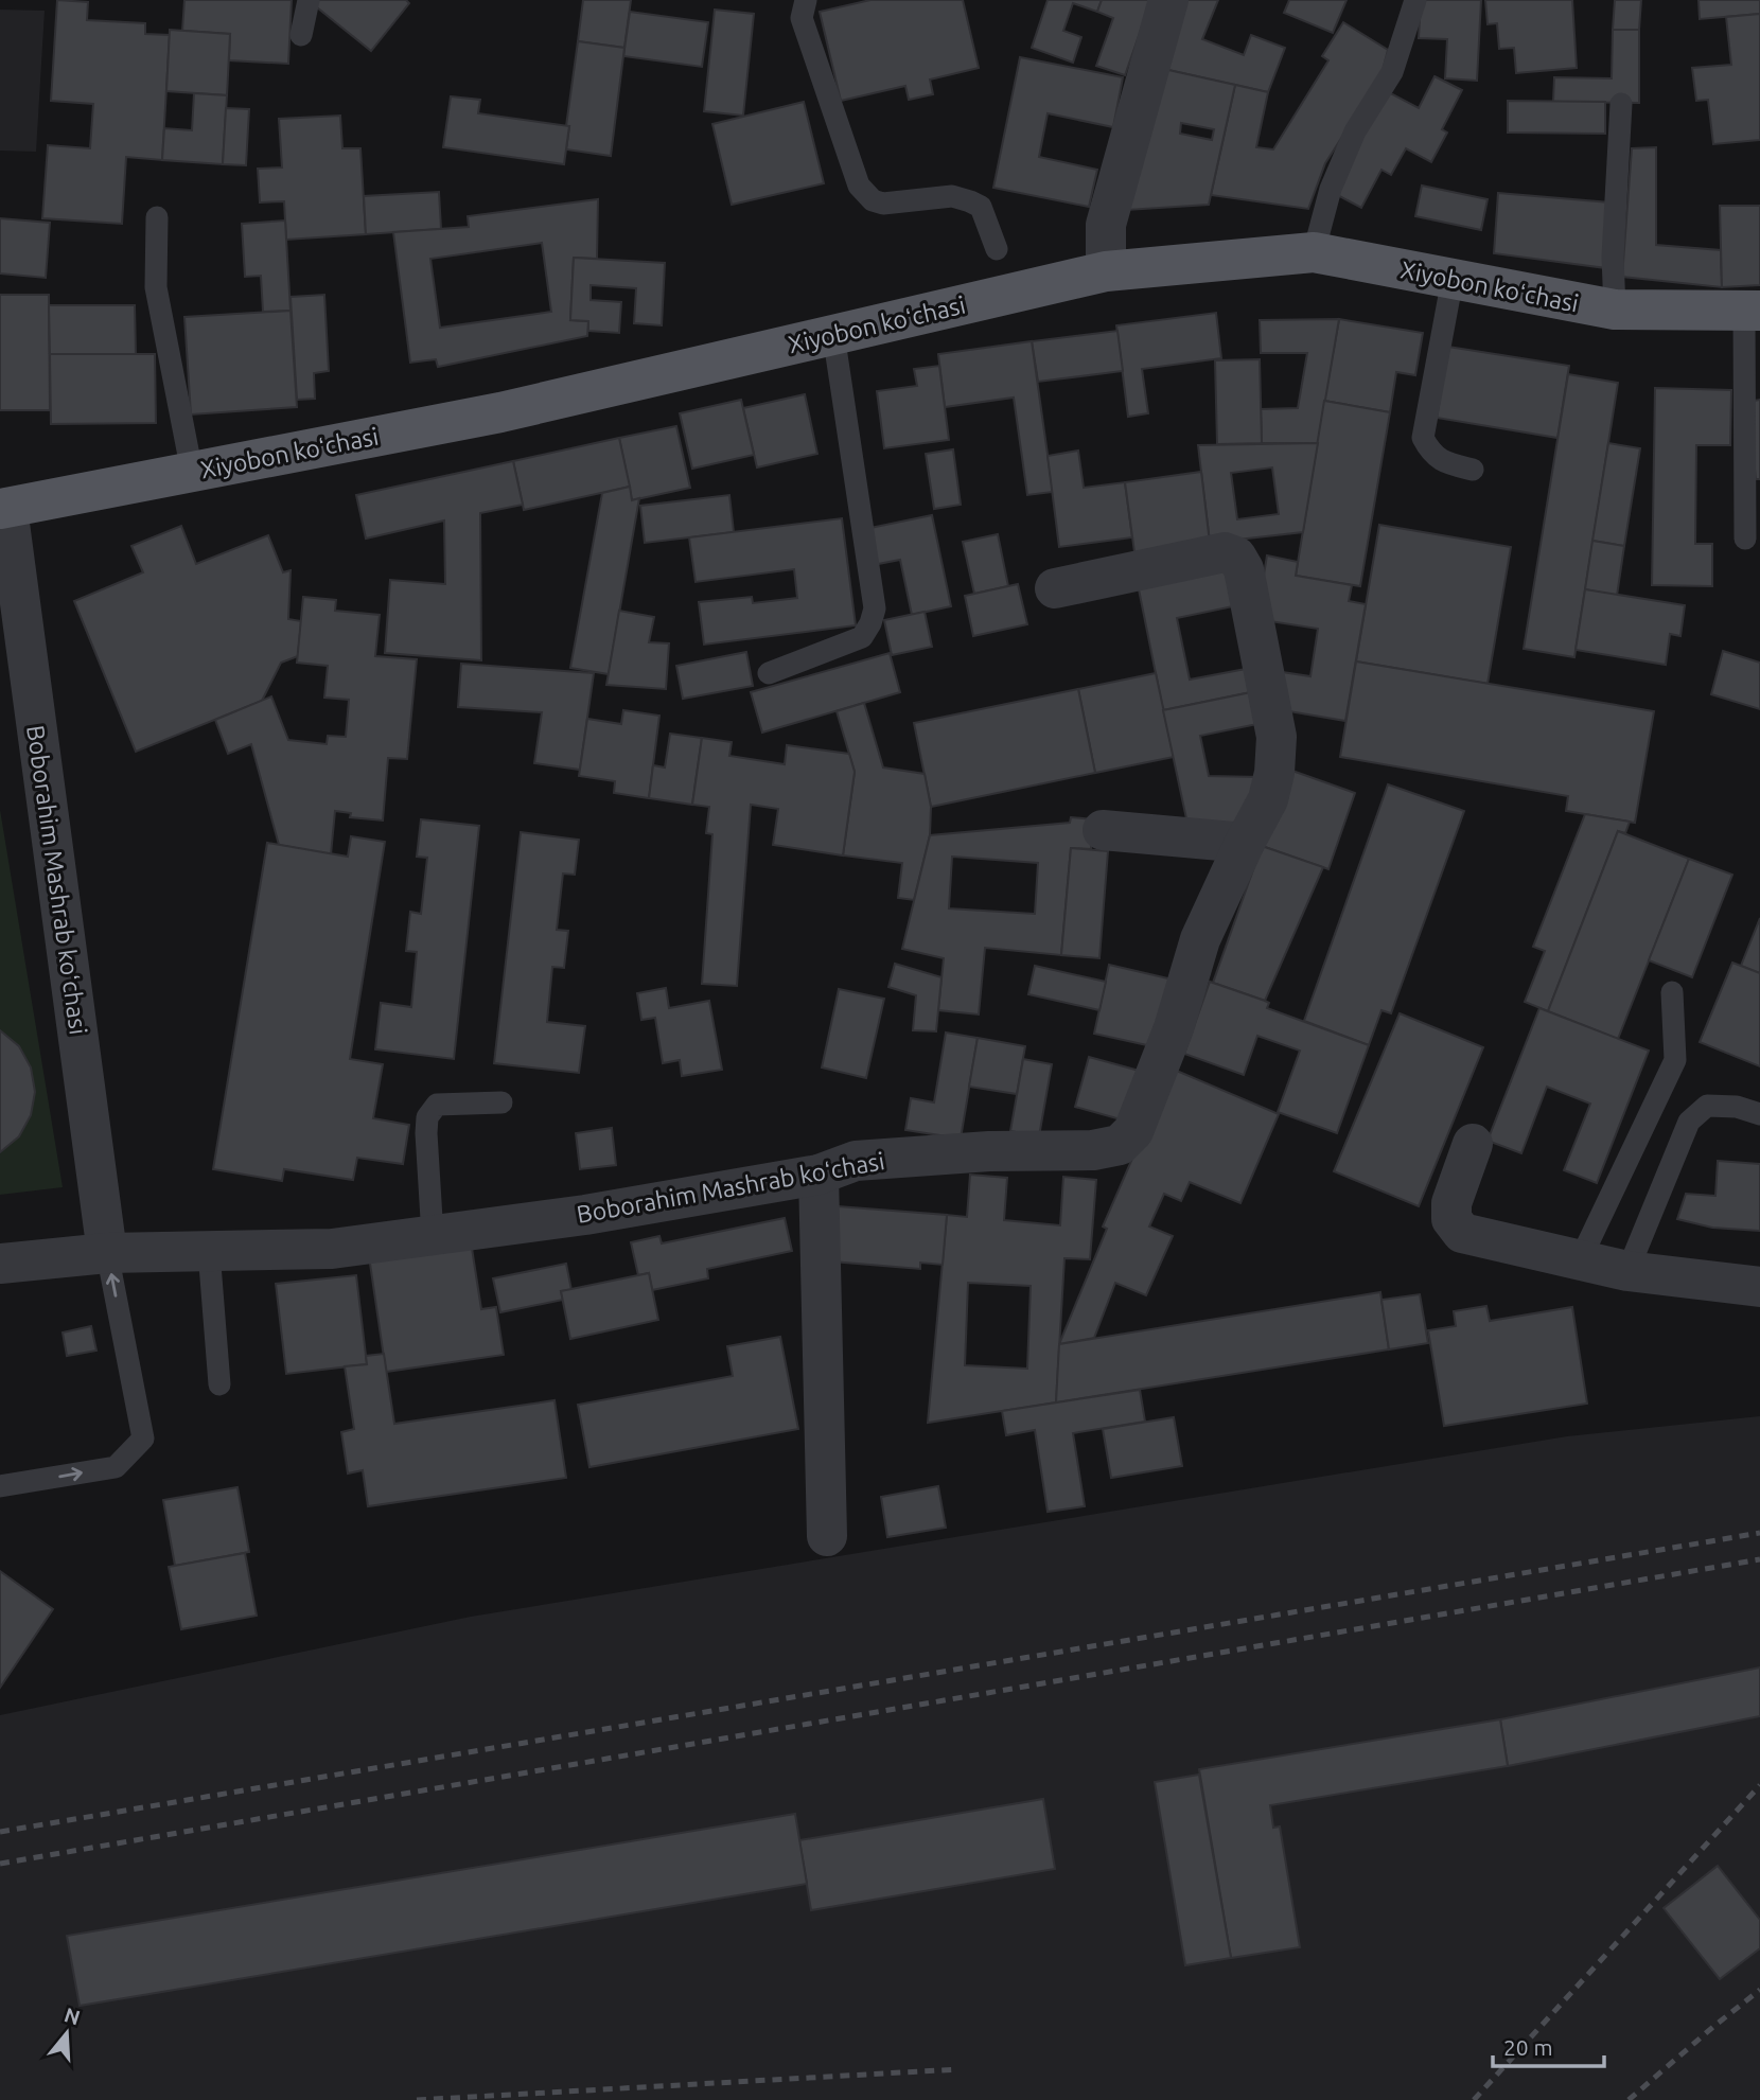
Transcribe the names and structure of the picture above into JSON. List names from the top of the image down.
{
  "streets": {
    "main road": ["Xiyobon koʻchasi"],
    "street": ["Boborahim Mashrab koʻchasi"]
  },
  "crossings": [
    ["Xiyobon koʻchasi", "Boborahim Mashrab koʻchasi"]
  ],
  "scale_bar": "20 m",
  "north": "top"
}
